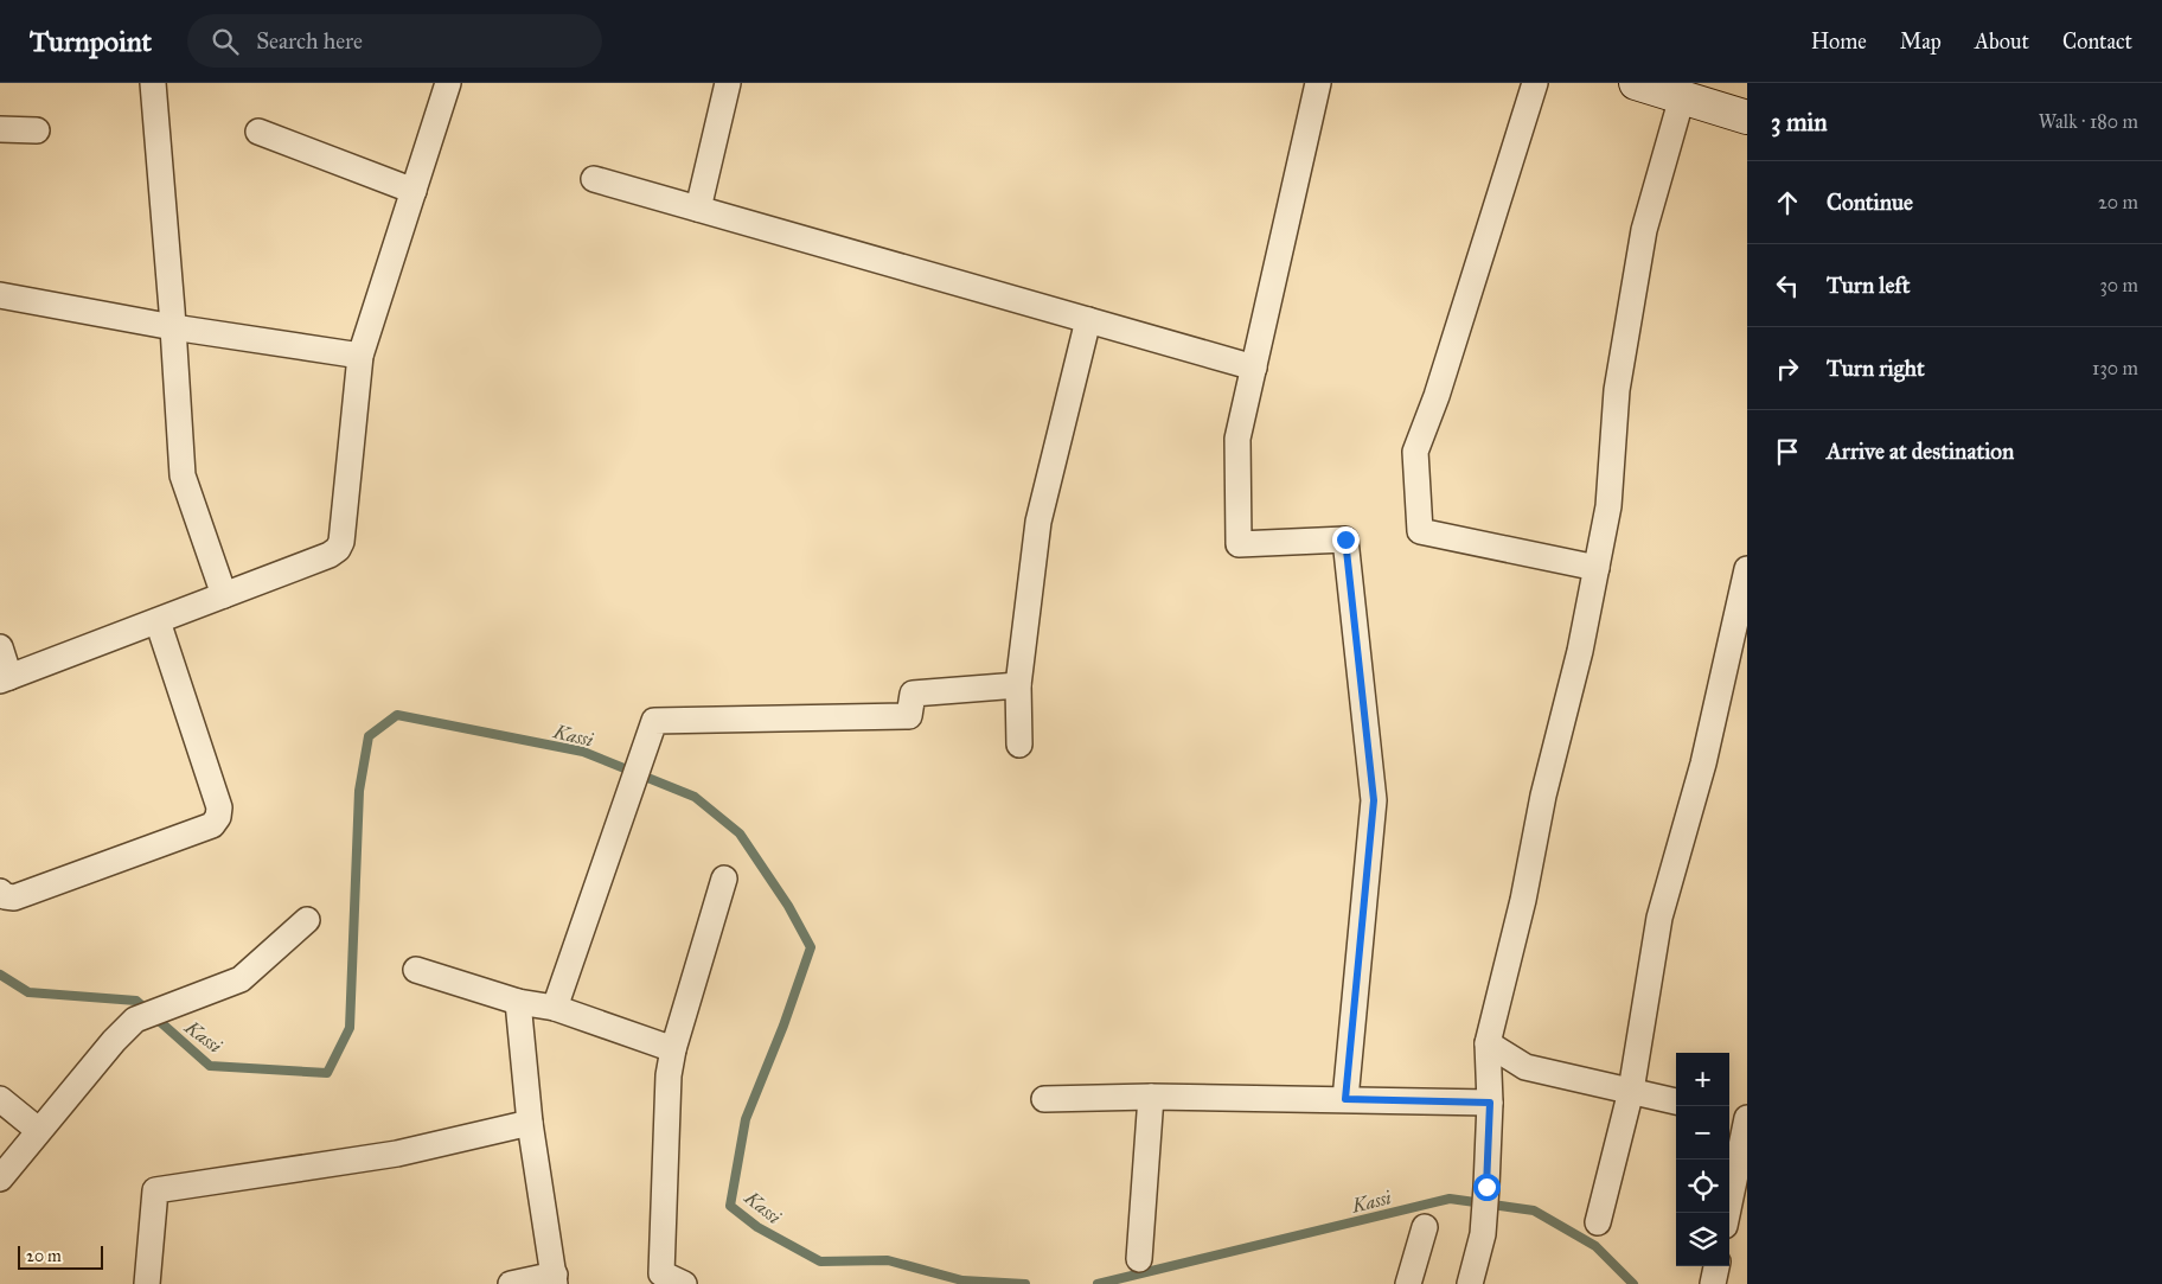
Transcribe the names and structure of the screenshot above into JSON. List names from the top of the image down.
{
  "water": ["Kassi"],
  "scale_bar": "20 m",
  "page": {
    "header": "Turnpoint",
    "search": "Search here",
    "nav": [
      "Home",
      "Map",
      "About",
      "Contact"
    ],
    "heading": ["3 min", "Walk · 180 m"],
    "list": [
      ["Continue", "20 m"],
      ["Turn left", "30 m"],
      ["Turn right", "130 m"],
      "Arrive at destination"
    ],
    "map_buttons": ["+", "−"],
    "scale": "20 m"
  }
}
